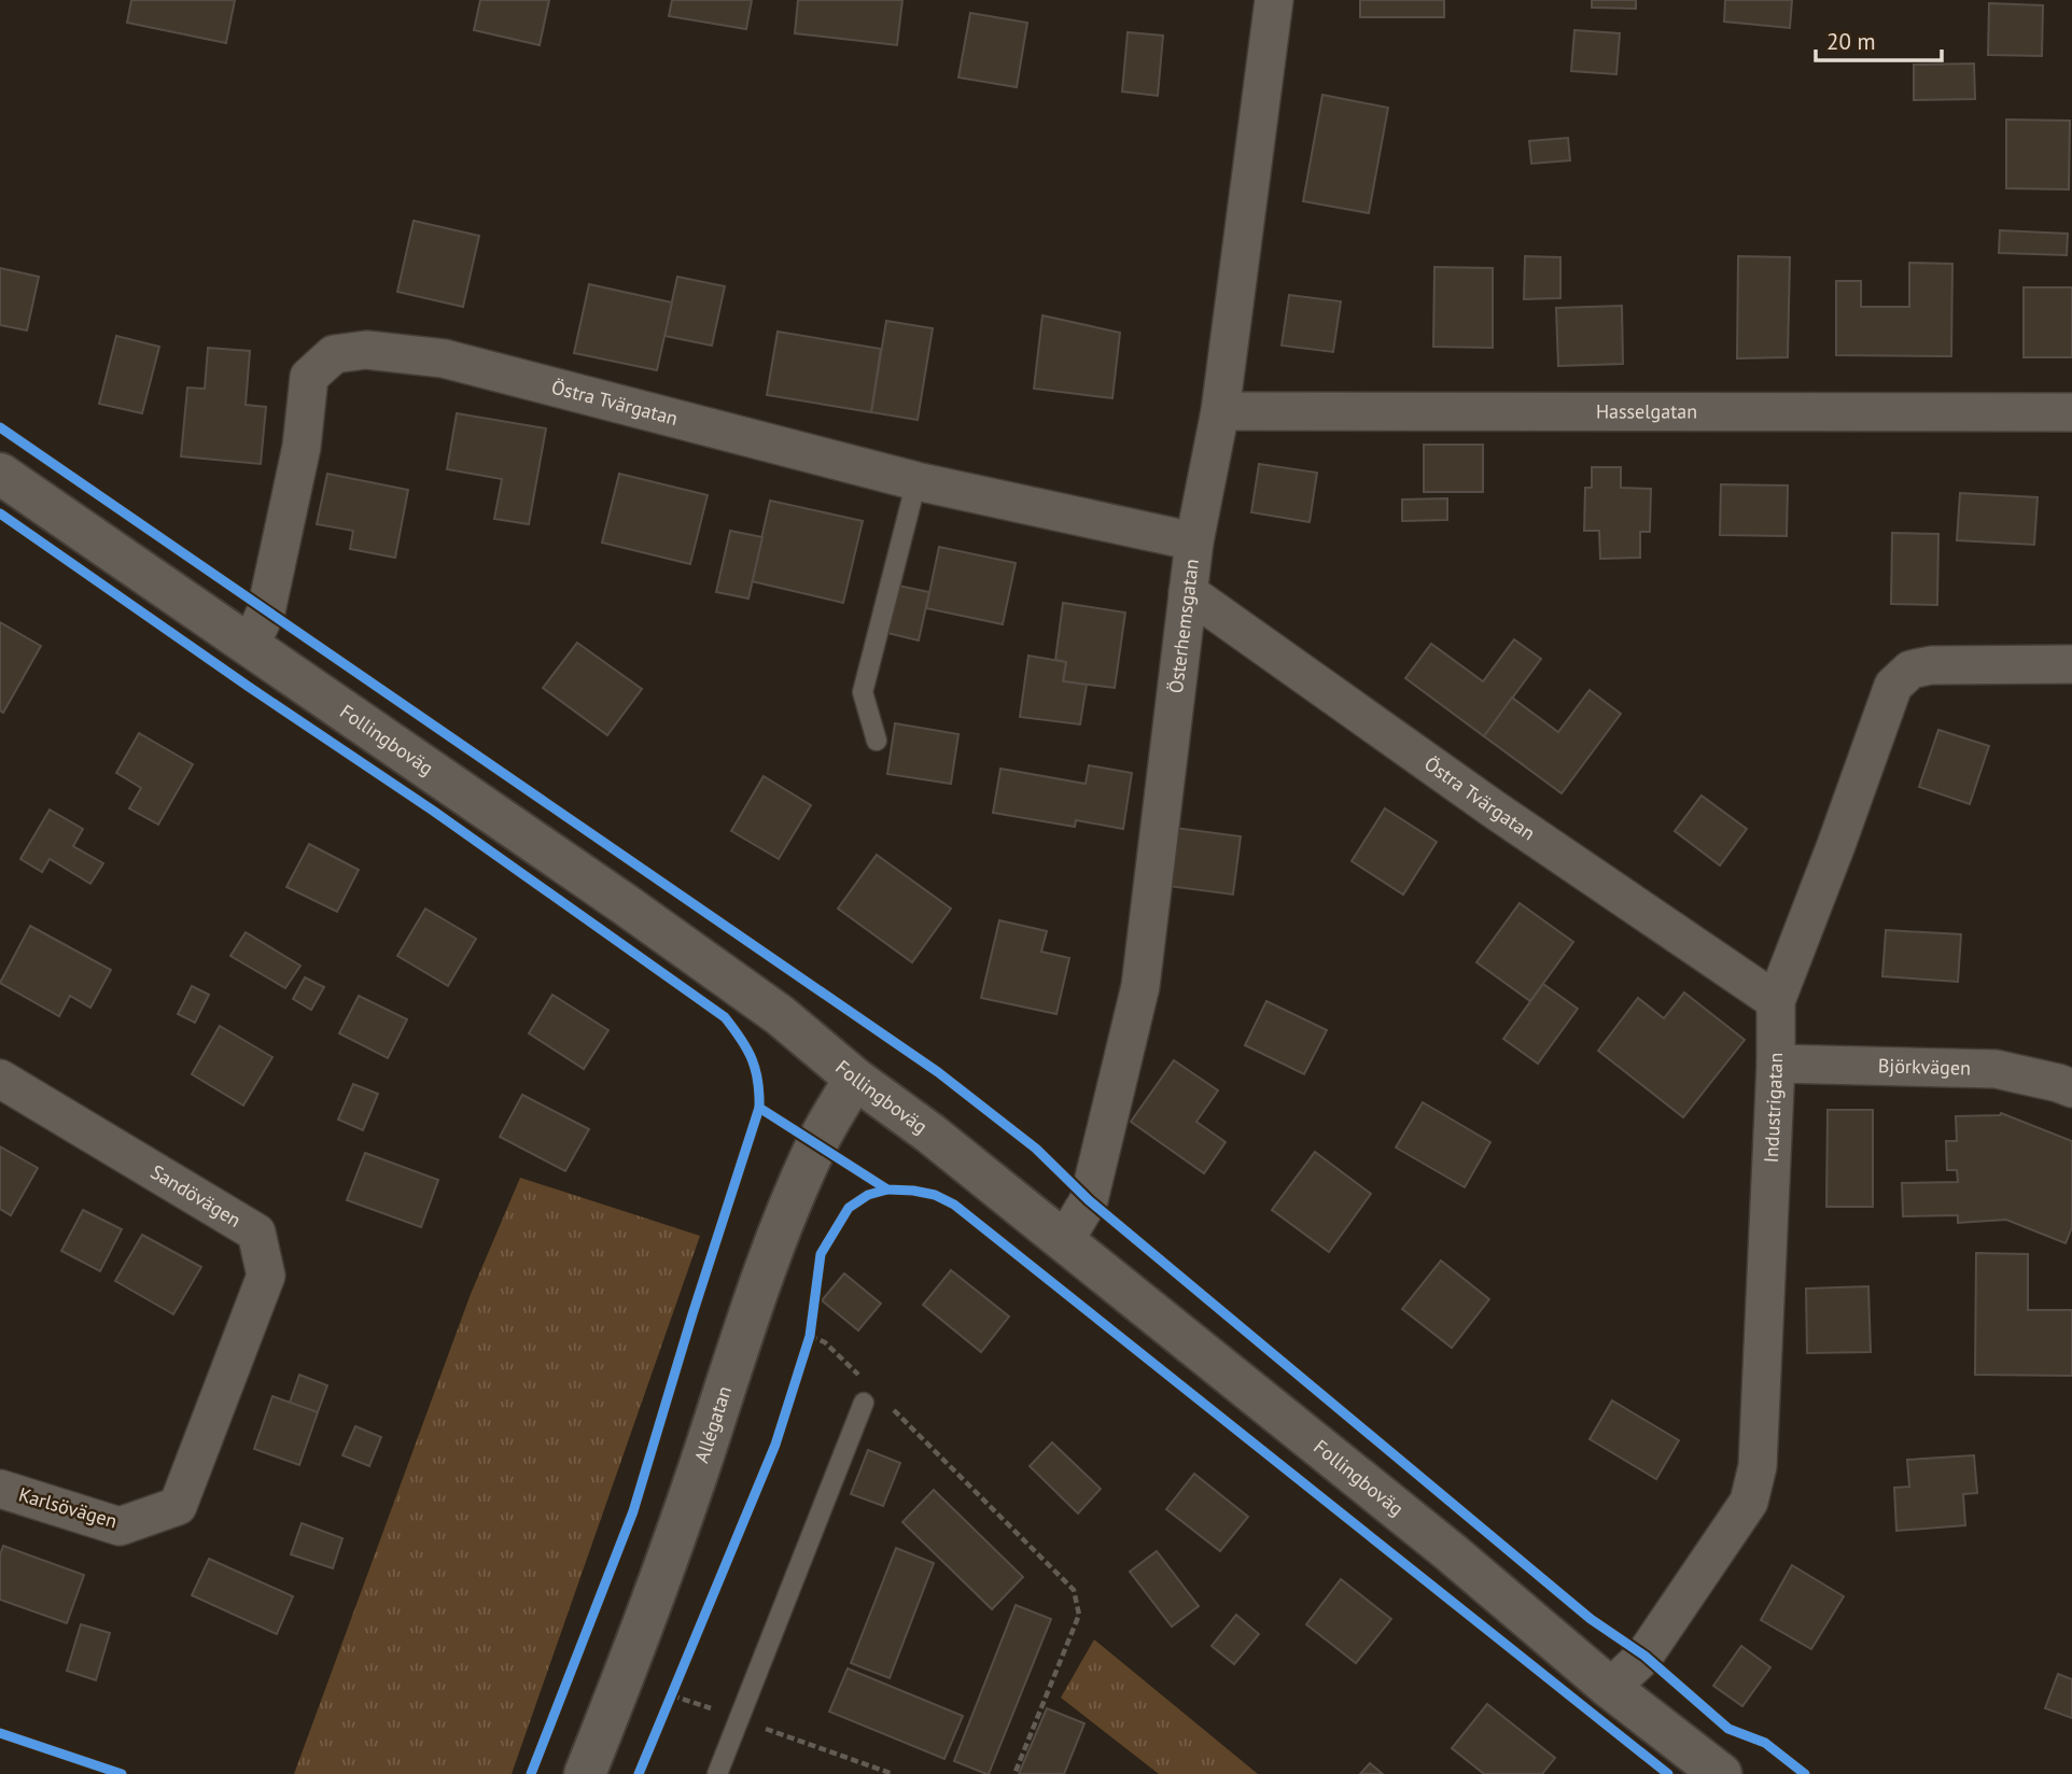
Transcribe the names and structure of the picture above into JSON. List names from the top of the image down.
{
  "streets": {
    "main road": ["Follingboväg", "Allégatan"],
    "street": [
      "Östra Tvärgatan",
      "Hasselgatan",
      "Österhemsgatan",
      "Björkvägen",
      "Industrigatan",
      "Sandövägen",
      "Karlsövägen"
    ]
  },
  "crossings": [
    ["Östra Tvärgatan", "Österhemsgatan"],
    ["Östra Tvärgatan", "Follingboväg"],
    ["Östra Tvärgatan", "Industrigatan"],
    ["Hasselgatan", "Österhemsgatan"],
    ["Österhemsgatan", "Follingboväg"],
    ["Follingboväg", "Industrigatan"],
    ["Follingboväg", "Allégatan"],
    ["Björkvägen", "Industrigatan"],
    ["Sandövägen", "Karlsövägen"]
  ],
  "scale_bar": "20 m"
}
